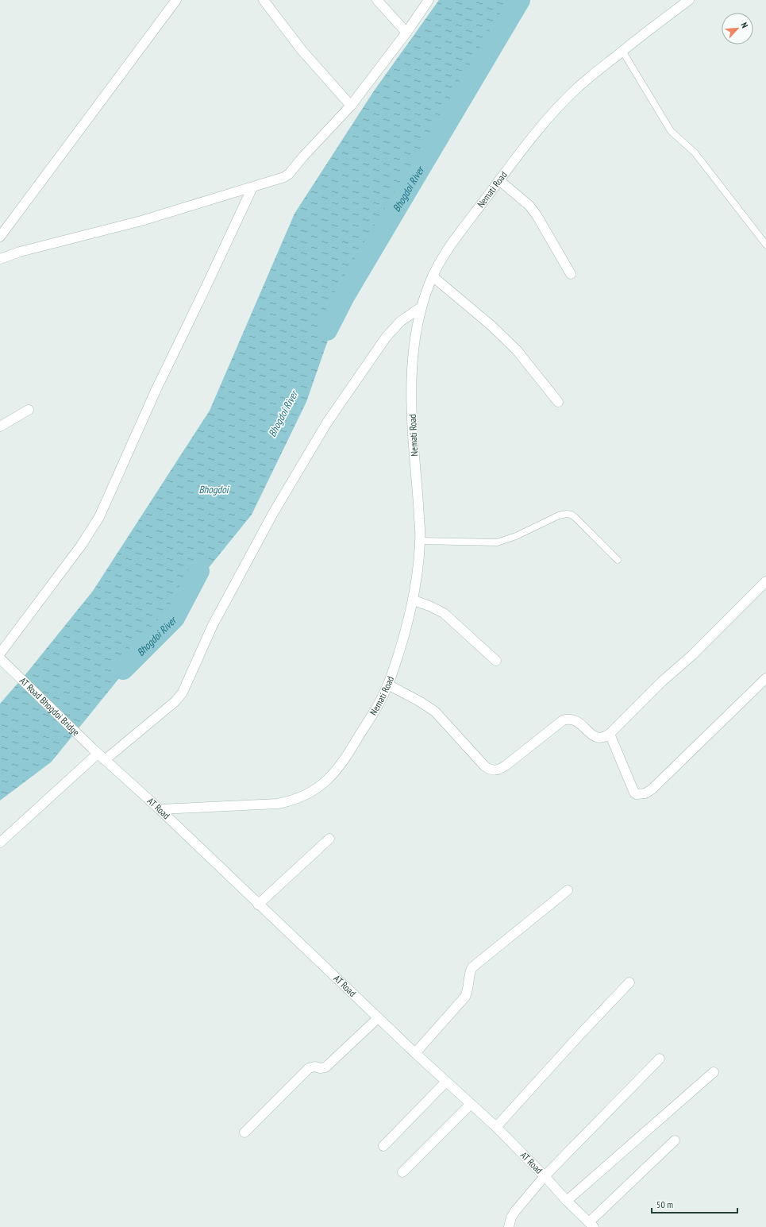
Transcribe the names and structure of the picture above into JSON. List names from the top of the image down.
{
  "streets": {
    "street": ["Nemati Road", "AT Road Bhogdoi Bridge", "AT Road"]
  },
  "crossings": [
    ["Nemati Road", "AT Road"],
    ["AT Road Bhogdoi Bridge", "AT Road"]
  ],
  "water": ["Bhogdoi River", "Bhogdoi"],
  "scale_bar": "50 m",
  "north": "top right"
}
